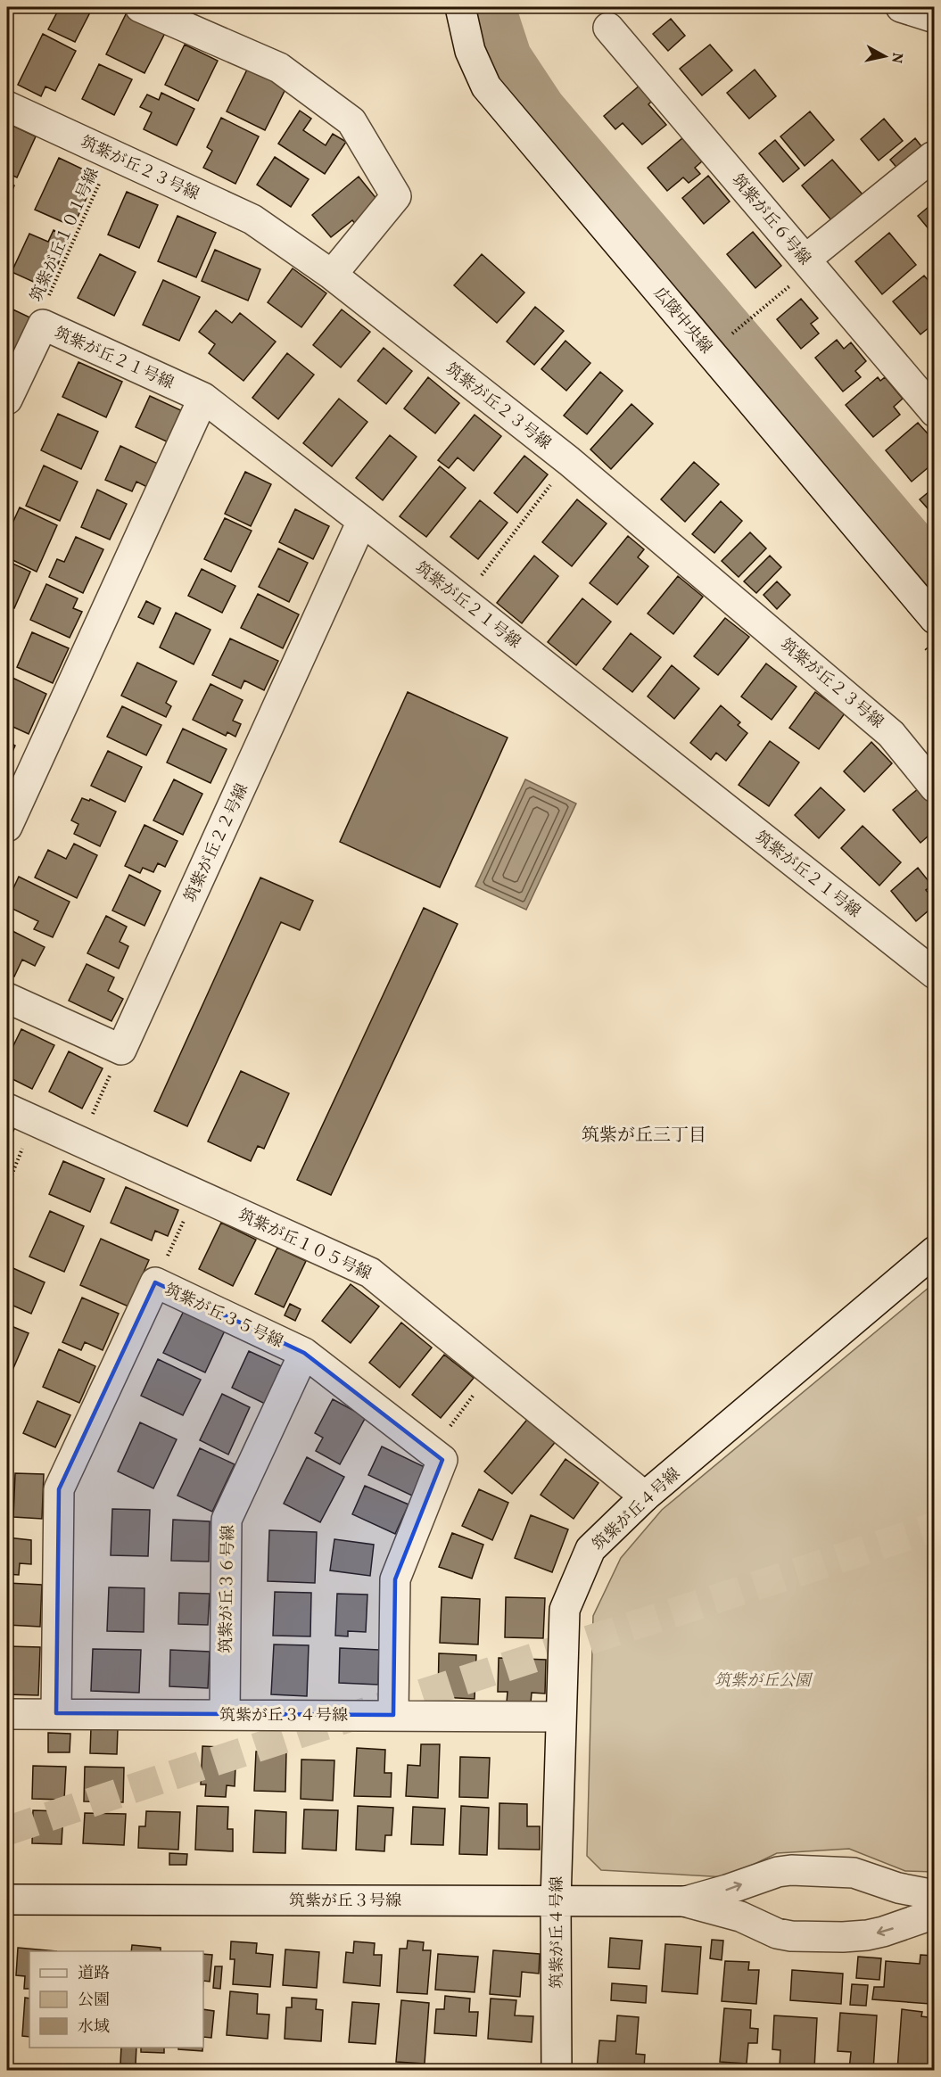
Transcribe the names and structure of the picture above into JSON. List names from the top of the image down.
{
  "streets": {
    "street": [
      "筑紫が丘２３号線",
      "筑紫が丘６号線",
      "広陵中央線",
      "筑紫が丘２１号線",
      "筑紫が丘２２号線",
      "筑紫が丘１０５号線",
      "筑紫が丘３５号線",
      "筑紫が丘４号線",
      "筑紫が丘３６号線",
      "筑紫が丘３４号線",
      "筑紫が丘３号線"
    ],
    "path": ["筑紫が丘１０１号線"]
  },
  "crossings": [
    ["筑紫が丘２３号線", "筑紫が丘１０１号線"],
    ["筑紫が丘１０１号線", "筑紫が丘２１号線"],
    ["筑紫が丘２１号線", "筑紫が丘２２号線"],
    ["筑紫が丘１０５号線", "筑紫が丘４号線"],
    ["筑紫が丘３５号線", "筑紫が丘３６号線"],
    ["筑紫が丘３５号線", "筑紫が丘３４号線"],
    ["筑紫が丘４号線", "筑紫が丘３４号線"],
    ["筑紫が丘４号線", "筑紫が丘３号線"],
    ["筑紫が丘３６号線", "筑紫が丘３４号線"]
  ],
  "districts": ["筑紫が丘三丁目"],
  "parks": ["筑紫が丘公園"],
  "legend": ["道路", "公園", "水域"],
  "north": "right"
}
